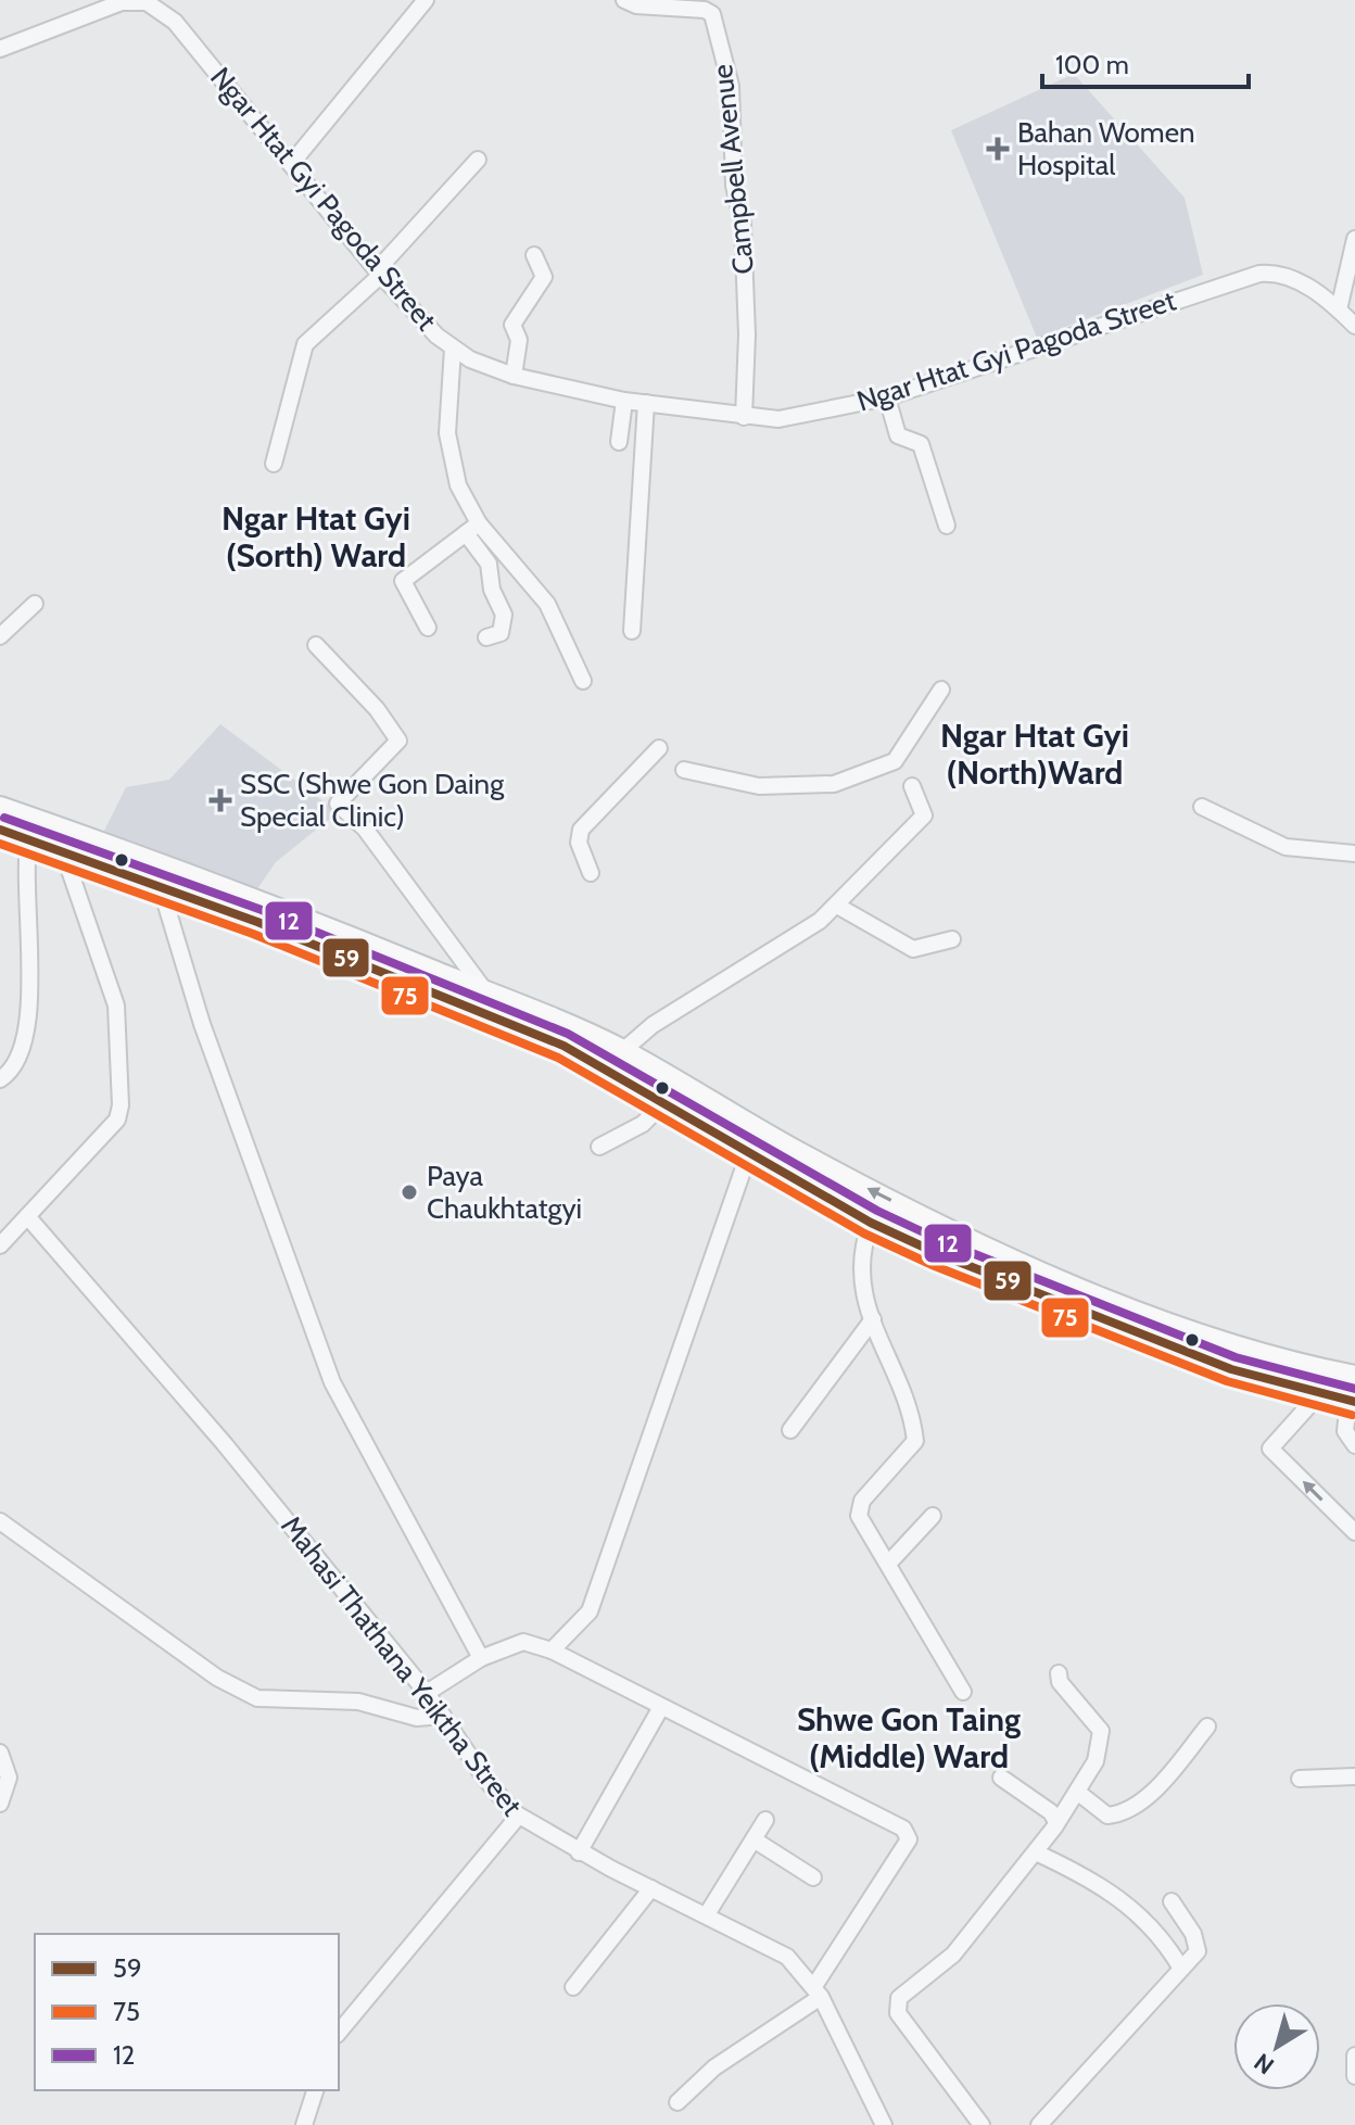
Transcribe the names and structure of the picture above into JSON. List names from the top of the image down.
{
  "streets": {
    "street": ["Campbell Avenue", "Ngar Htat Gyi Pagoda Street", "Mahasi Thathana Yeiktha Street"]
  },
  "crossings": [
    ["Campbell Avenue", "Ngar Htat Gyi Pagoda Street"]
  ],
  "districts": ["Ngar Htat Gyi (Sorth) Ward", "Ngar Htat Gyi (North)Ward", "Shwe Gon Taing (Middle) Ward"],
  "places": {
    "health": ["Bahan Women Hospital", "SSC (Shwe Gon Daing Special Clinic)"],
    "other": ["Paya Chaukhtatgyi"]
  },
  "lines": ["transit line 12", "transit line 59", "transit line 75"],
  "legend": ["59", "75", "12"],
  "scale_bar": "100 m",
  "north": "bottom left"
}
